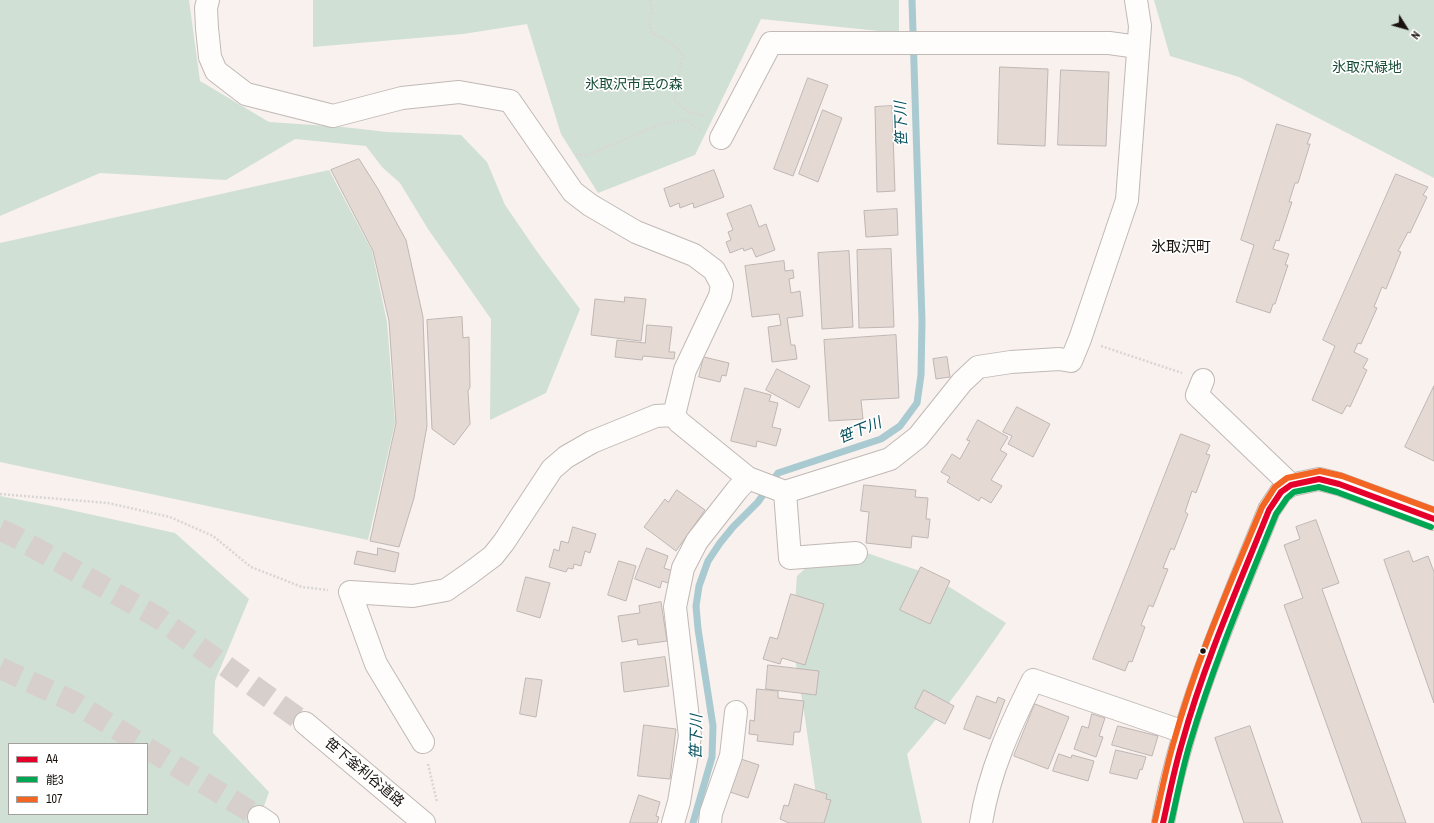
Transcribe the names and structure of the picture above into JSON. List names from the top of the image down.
{
  "streets": {
    "street": ["笹下釜利谷道路"]
  },
  "districts": ["氷取沢町"],
  "water": ["笹下川"],
  "parks": ["氷取沢緑地", "氷取沢市民の森"],
  "lines": ["transit line 107", "transit line A4", "transit line 能3"],
  "legend": ["A4", "能3", "107"],
  "north": "bottom right"
}
